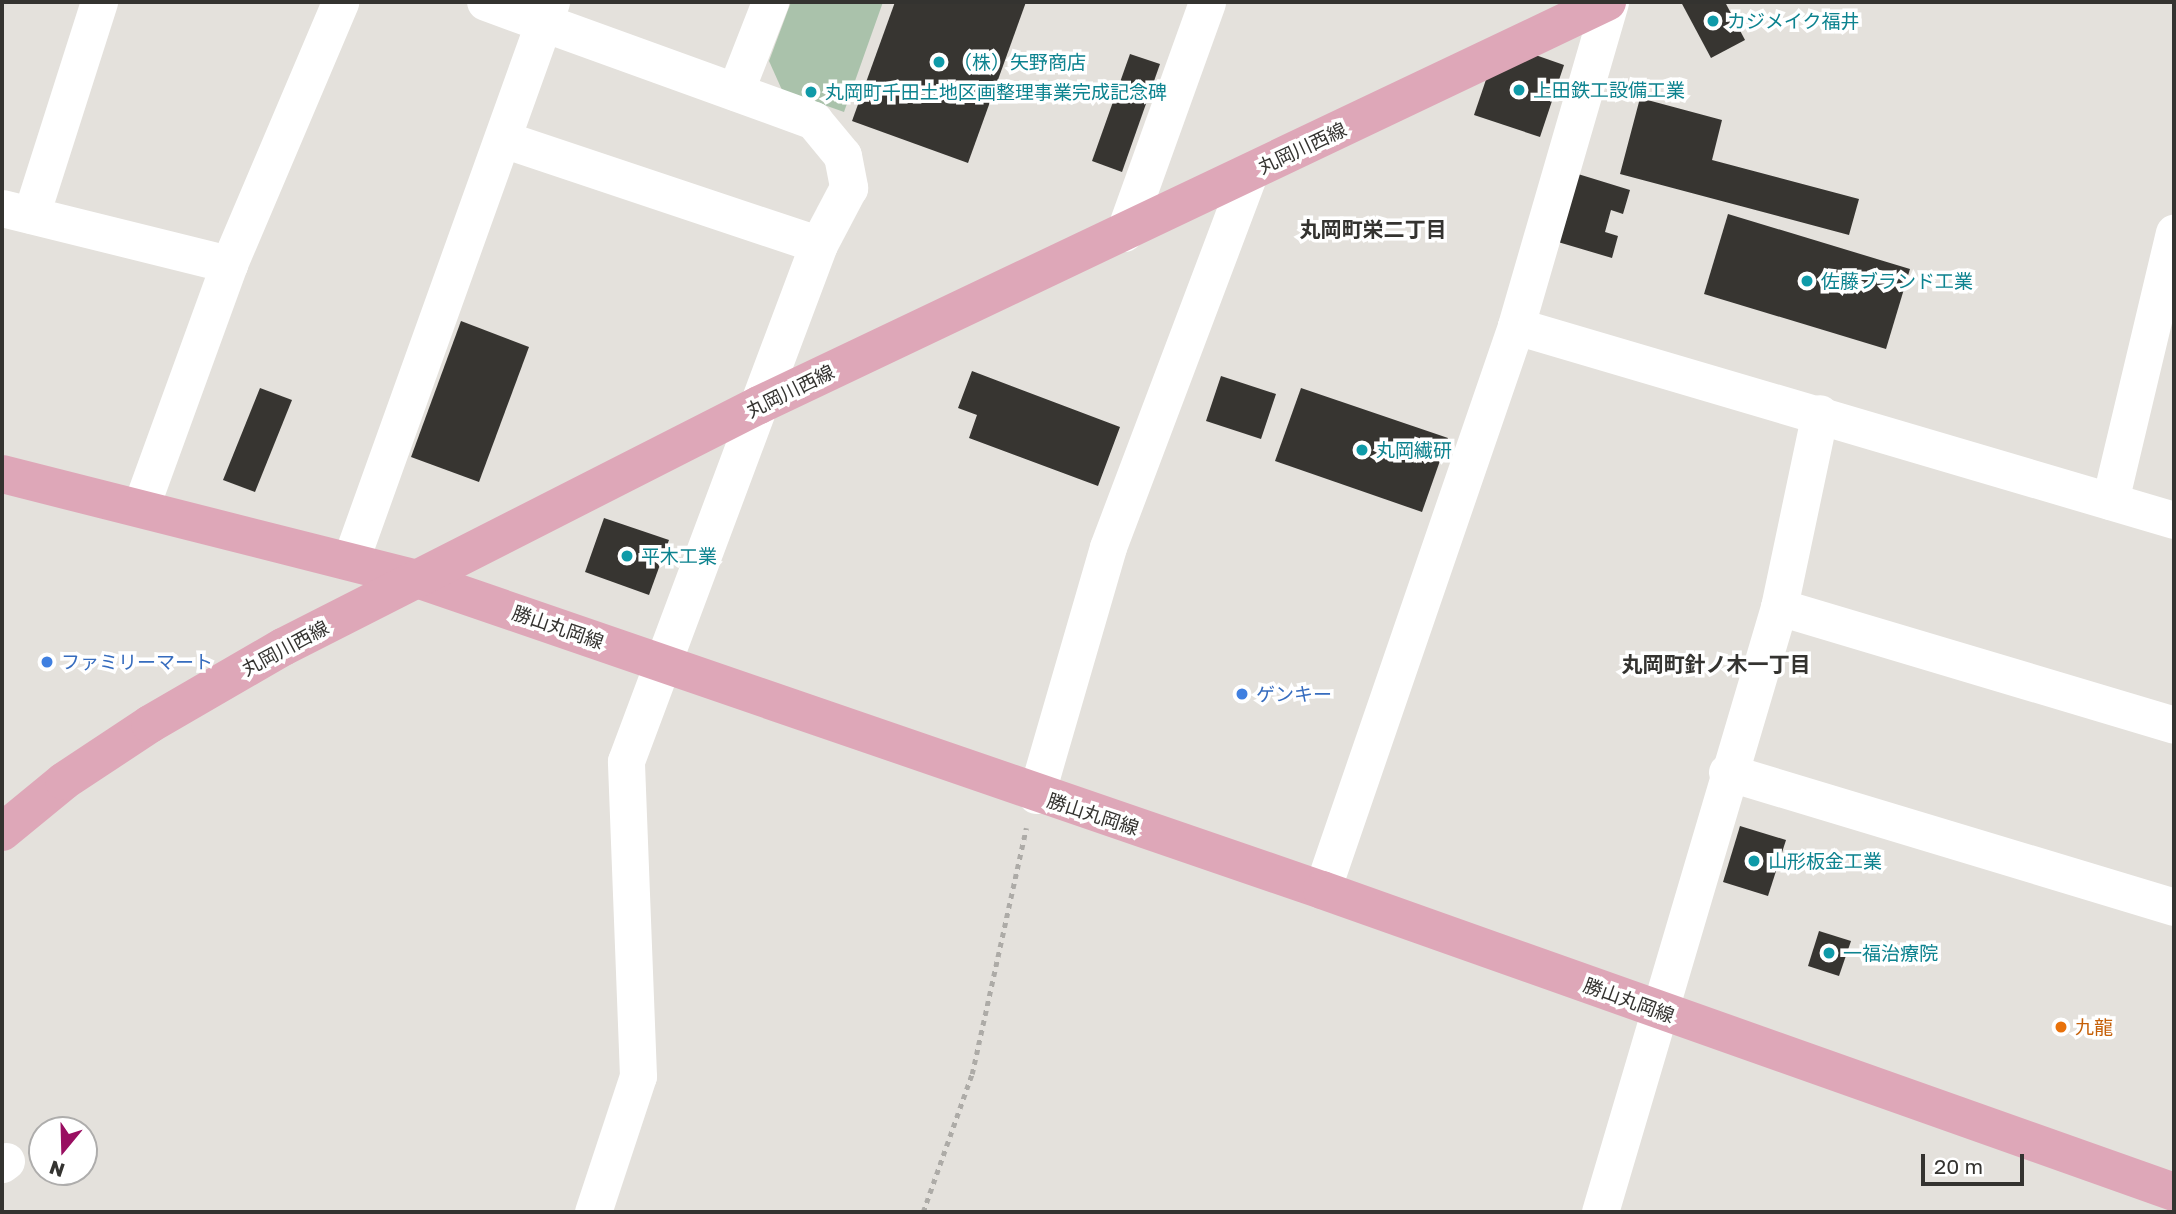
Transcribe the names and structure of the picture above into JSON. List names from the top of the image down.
{
  "streets": {
    "main road": ["丸岡川西線", "勝山丸岡線"]
  },
  "crossings": [
    ["丸岡川西線", "勝山丸岡線"]
  ],
  "districts": ["丸岡町栄二丁目", "丸岡町針ノ木一丁目"],
  "places": [
    "カジメイク福井",
    "（株）矢野商店",
    "上田鉄工設備工業",
    "丸岡町千田土地区画整理事業完成記念碑",
    "佐藤ブランド工業",
    "丸岡繊研",
    "平木工業",
    "ファミリーマート",
    "ゲンキー",
    "山形板金工業",
    "一福治療院",
    "九龍"
  ],
  "scale_bar": "20 m",
  "north": "bottom"
}
